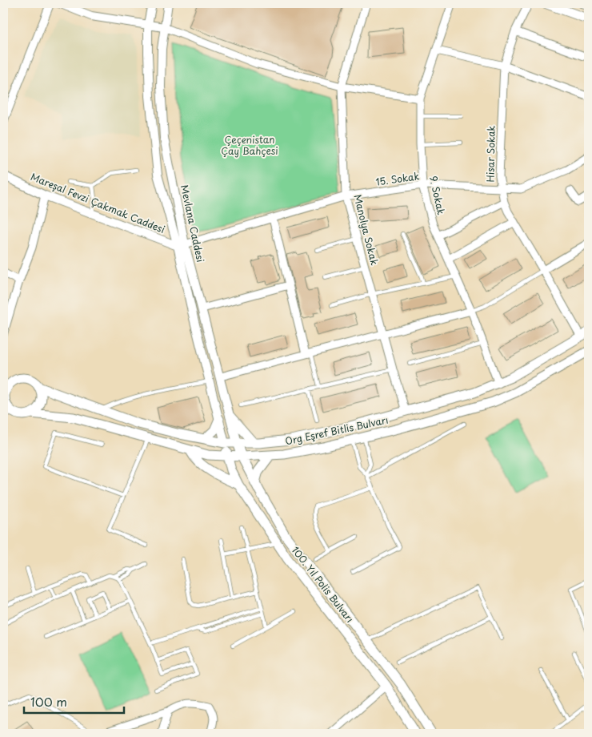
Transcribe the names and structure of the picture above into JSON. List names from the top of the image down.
{
  "streets": {
    "main road": ["Org Eşref Bitlis Bulvarı", "100. Yıl Polis Bulvarı"],
    "street": [
      "Hisar Sokak",
      "15. Sokak",
      "9. Sokak",
      "Mareşal Fevzi Çakmak Caddesi",
      "Mevlana Caddesi",
      "Manolya Sokak"
    ]
  },
  "crossings": [
    ["Hisar Sokak", "15. Sokak"],
    ["15. Sokak", "9. Sokak"],
    ["15. Sokak", "Mareşal Fevzi Çakmak Caddesi"],
    ["15. Sokak", "Mevlana Caddesi"],
    ["15. Sokak", "Manolya Sokak"],
    ["Mareşal Fevzi Çakmak Caddesi", "Mevlana Caddesi"],
    ["Mevlana Caddesi", "100. Yıl Polis Bulvarı"],
    ["Org Eşref Bitlis Bulvarı", "100. Yıl Polis Bulvarı"]
  ],
  "parks": ["Çeçenistan Çay Bahçesi"],
  "scale_bar": "100 m"
}
